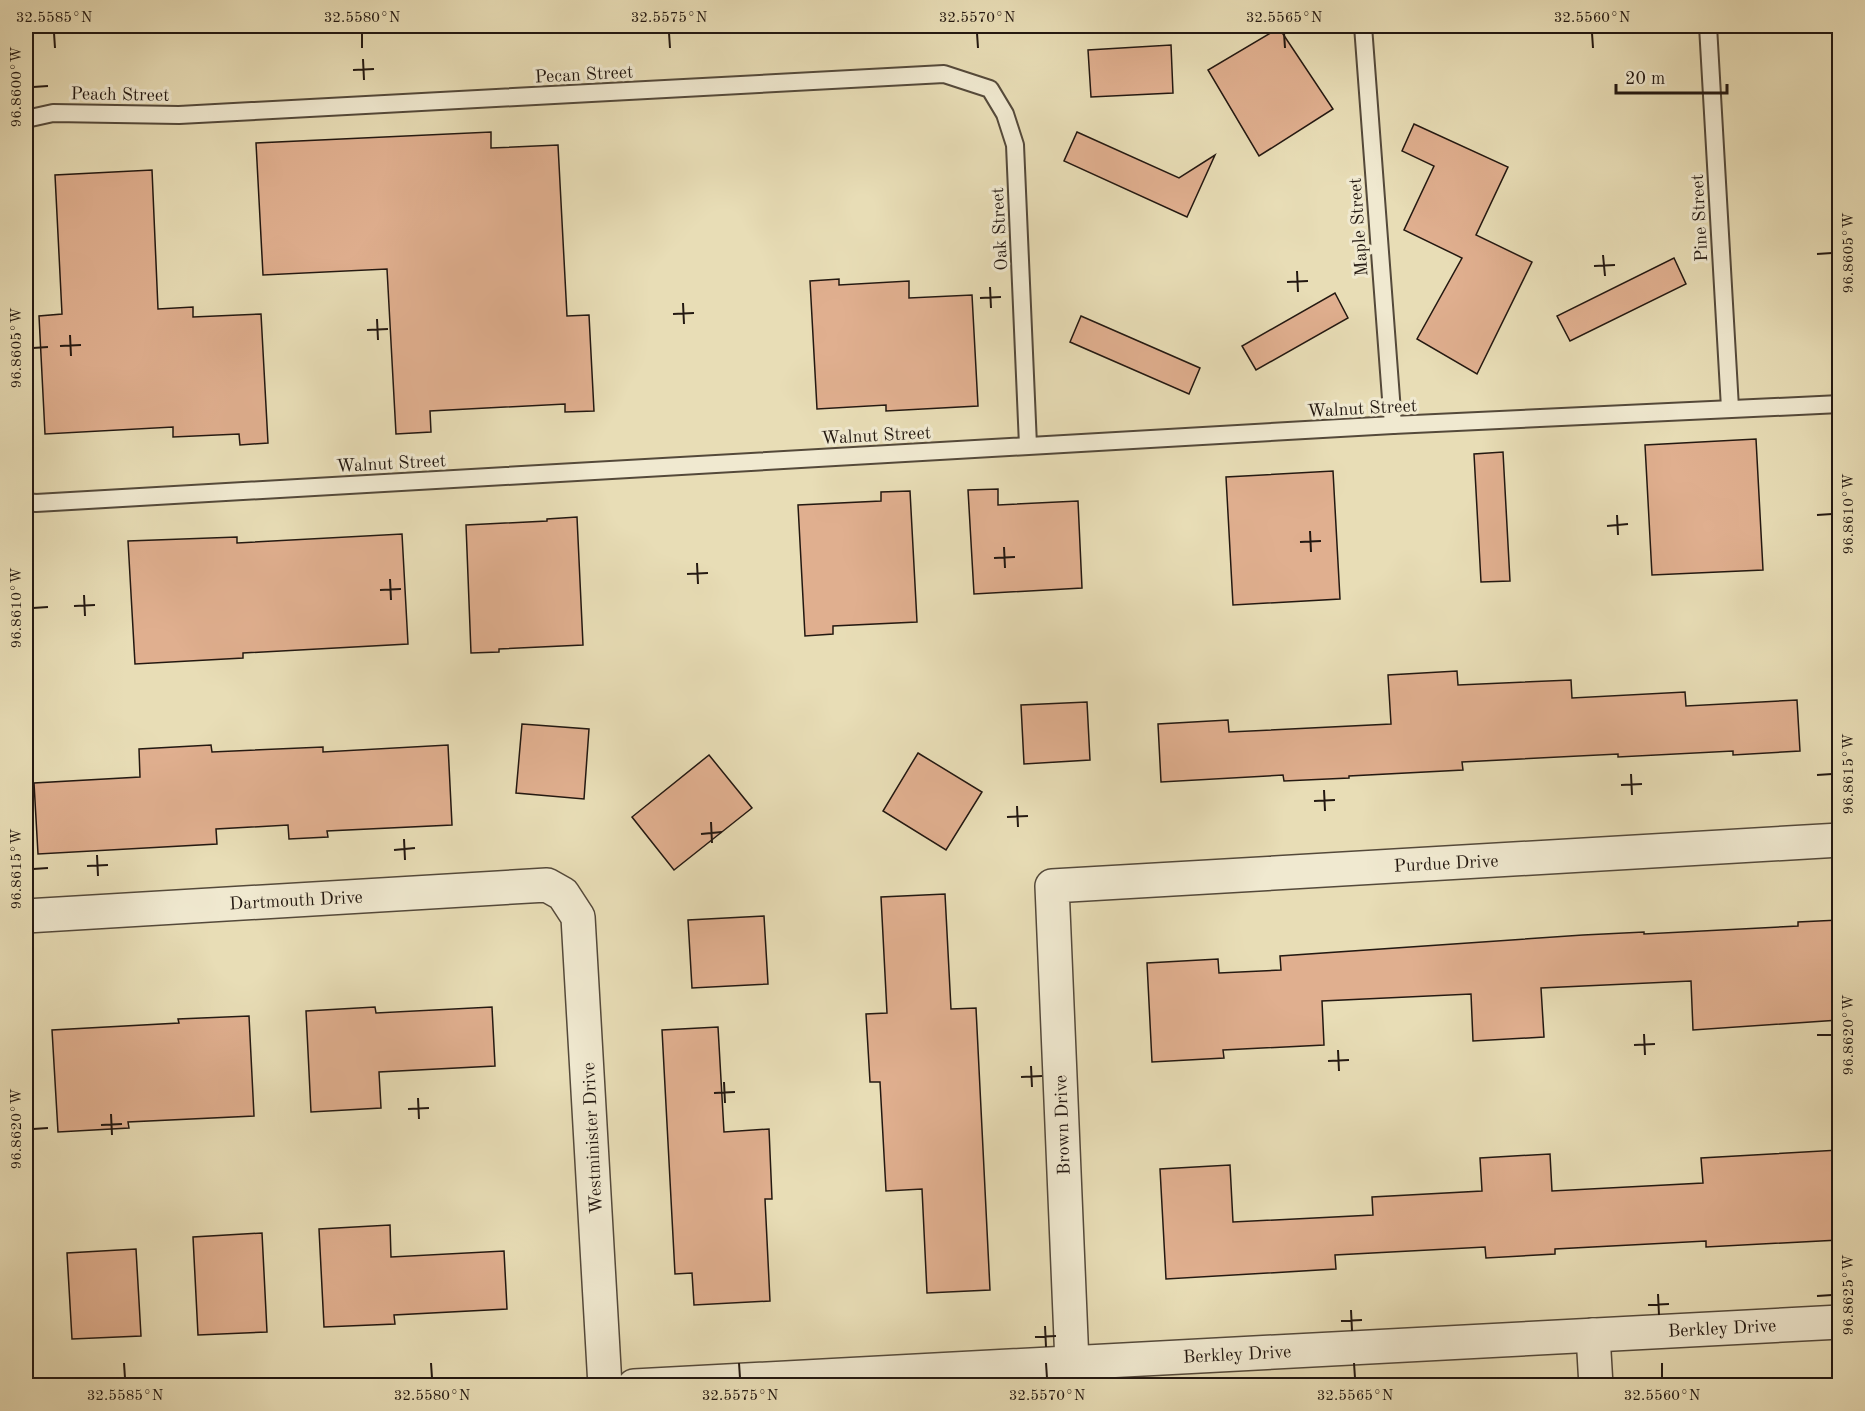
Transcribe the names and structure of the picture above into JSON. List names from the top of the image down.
{
  "streets": {
    "street": [
      "Purdue Drive",
      "Dartmouth Drive",
      "Brown Drive",
      "Westminister Drive",
      "Berkley Drive"
    ],
    "lane": [
      "Pecan Street",
      "Peach Street",
      "Pine Street",
      "Maple Street",
      "Oak Street",
      "Walnut Street"
    ]
  },
  "crossings": [
    ["Pecan Street", "Peach Street"],
    ["Pecan Street", "Oak Street"],
    ["Pine Street", "Walnut Street"],
    ["Maple Street", "Walnut Street"],
    ["Oak Street", "Walnut Street"],
    ["Purdue Drive", "Brown Drive"],
    ["Dartmouth Drive", "Westminister Drive"],
    ["Brown Drive", "Berkley Drive"]
  ],
  "scale_bar": "20 m",
  "coordinates": [
    "32.5585°N",
    "32.5580°N",
    "32.5575°N",
    "32.5570°N",
    "32.5565°N",
    "32.5560°N",
    "96.8600°W",
    "96.8605°W",
    "96.8610°W",
    "96.8615°W",
    "96.8620°W",
    "96.8625°W"
  ]
}
